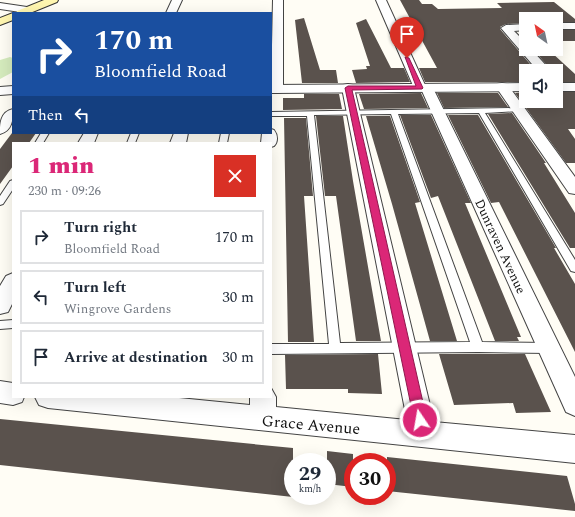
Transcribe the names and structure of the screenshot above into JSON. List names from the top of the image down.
{
  "streets": {
    "street": ["Dunraven Avenue", "Grace Avenue"]
  },
  "north": "top left",
  "page": {
    "turn": ["170 m", "Bloomfield Road"],
    "then": "Then",
    "heading": ["1 min", "230 m · 09:26"],
    "list": [
      {
        "name": "Turn right",
        "note": "Bloomfield Road",
        "value": "170 m"
      },
      {
        "name": "Turn left",
        "note": "Wingrove Gardens",
        "value": "30 m"
      },
      {
        "name": "Arrive at destination",
        "value": "30 m"
      }
    ],
    "speed": "29 km/h",
    "limit": "30"
  }
}
